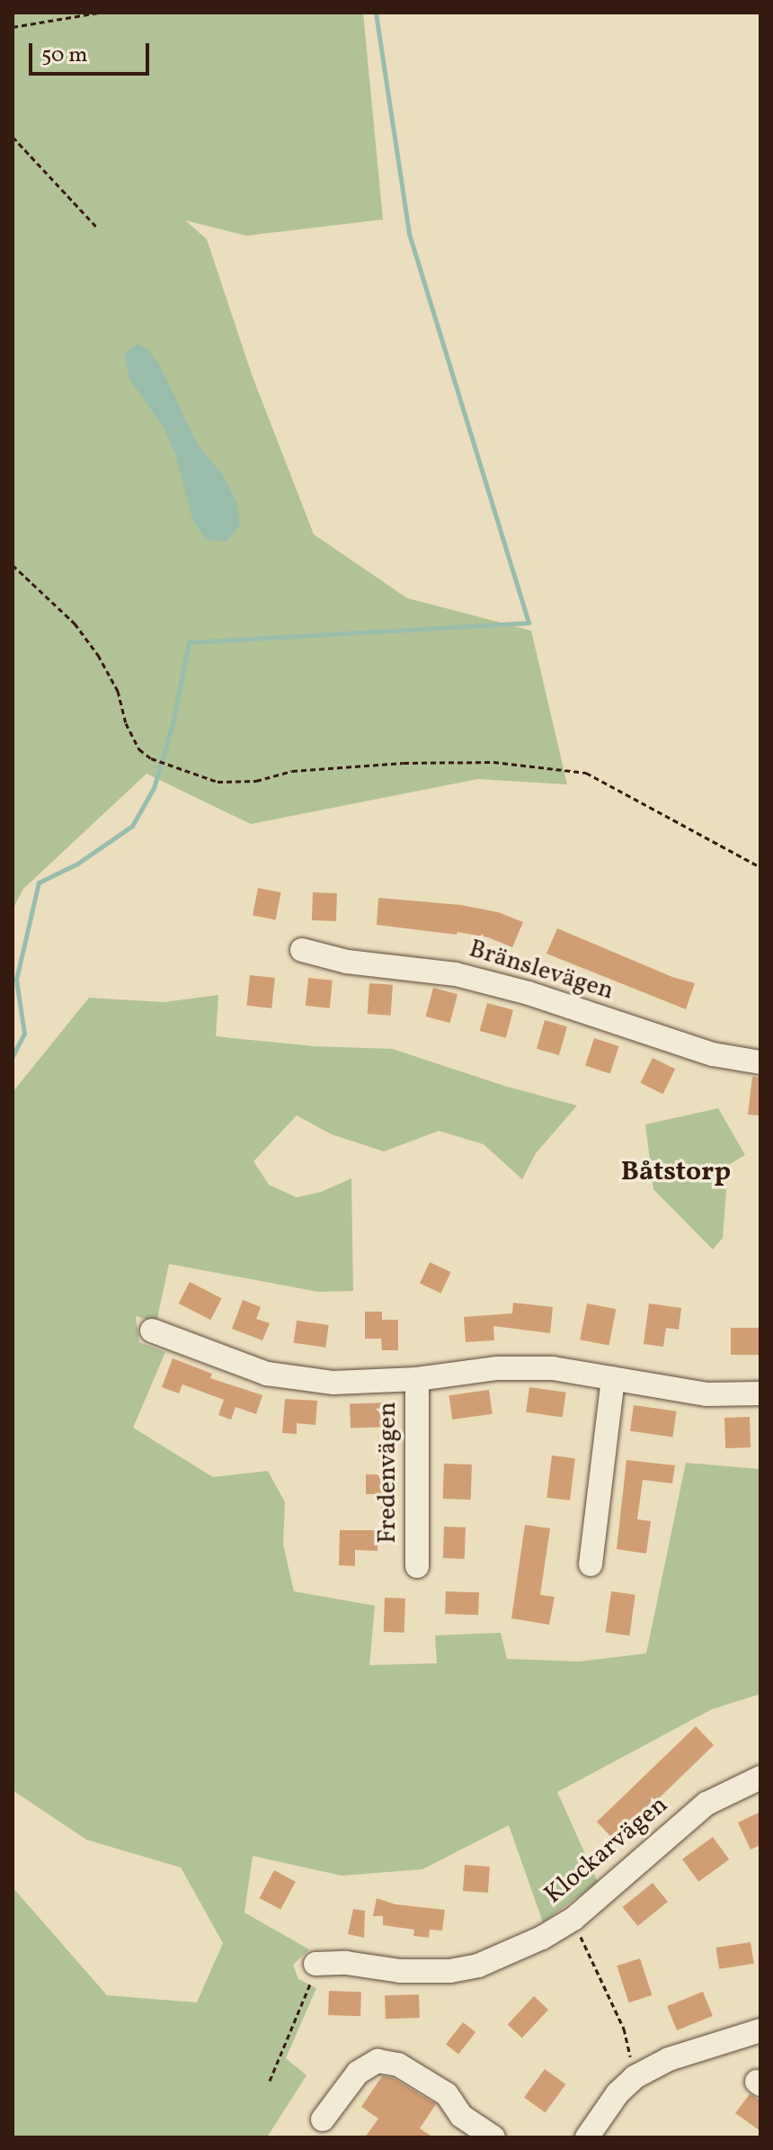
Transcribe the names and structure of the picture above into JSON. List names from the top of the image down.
{
  "streets": {
    "street": ["Bränslevägen", "Fredenvägen", "Klockarvägen"]
  },
  "districts": ["Båtstorp"],
  "scale_bar": "50 m"
}
